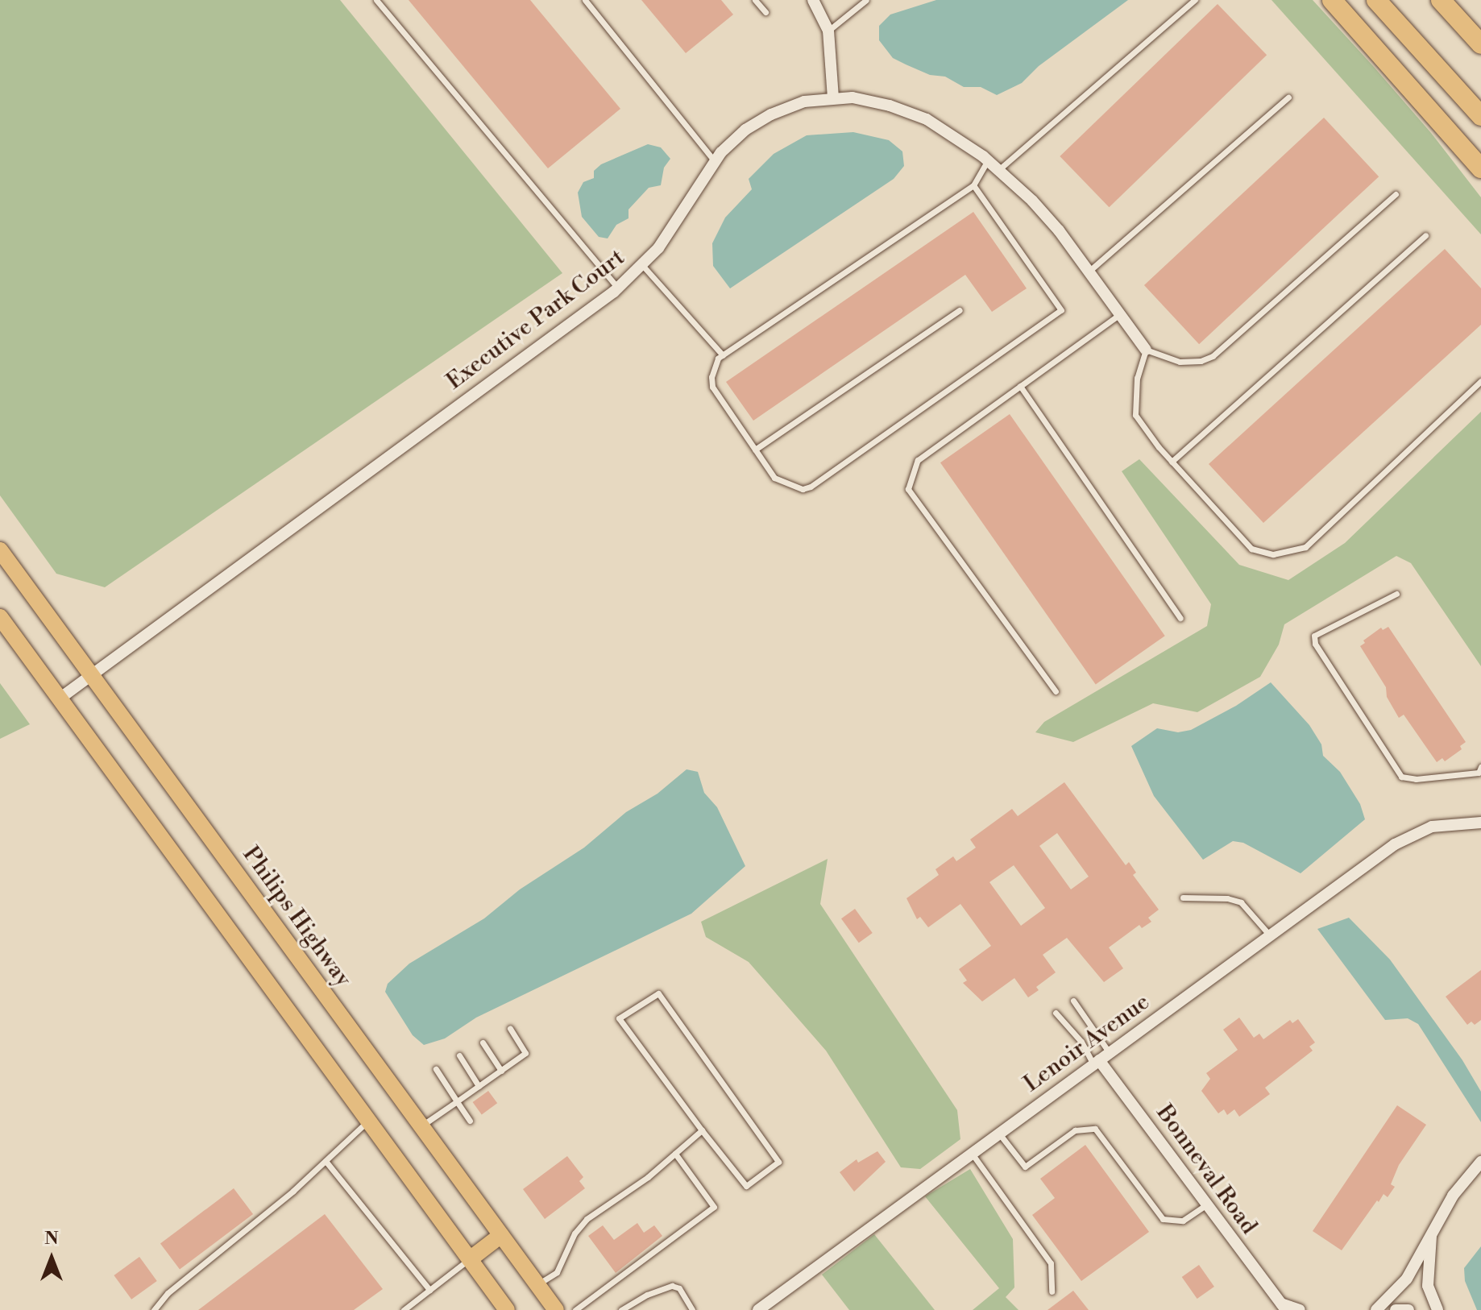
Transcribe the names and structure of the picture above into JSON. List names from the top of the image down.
{
  "streets": {
    "main road": ["Philips Highway"],
    "street": ["Executive Park Court", "Lenoir Avenue", "Bonneval Road"]
  },
  "crossings": [
    ["Executive Park Court", "Philips Highway"],
    ["Lenoir Avenue", "Bonneval Road"]
  ],
  "north": "top"
}
